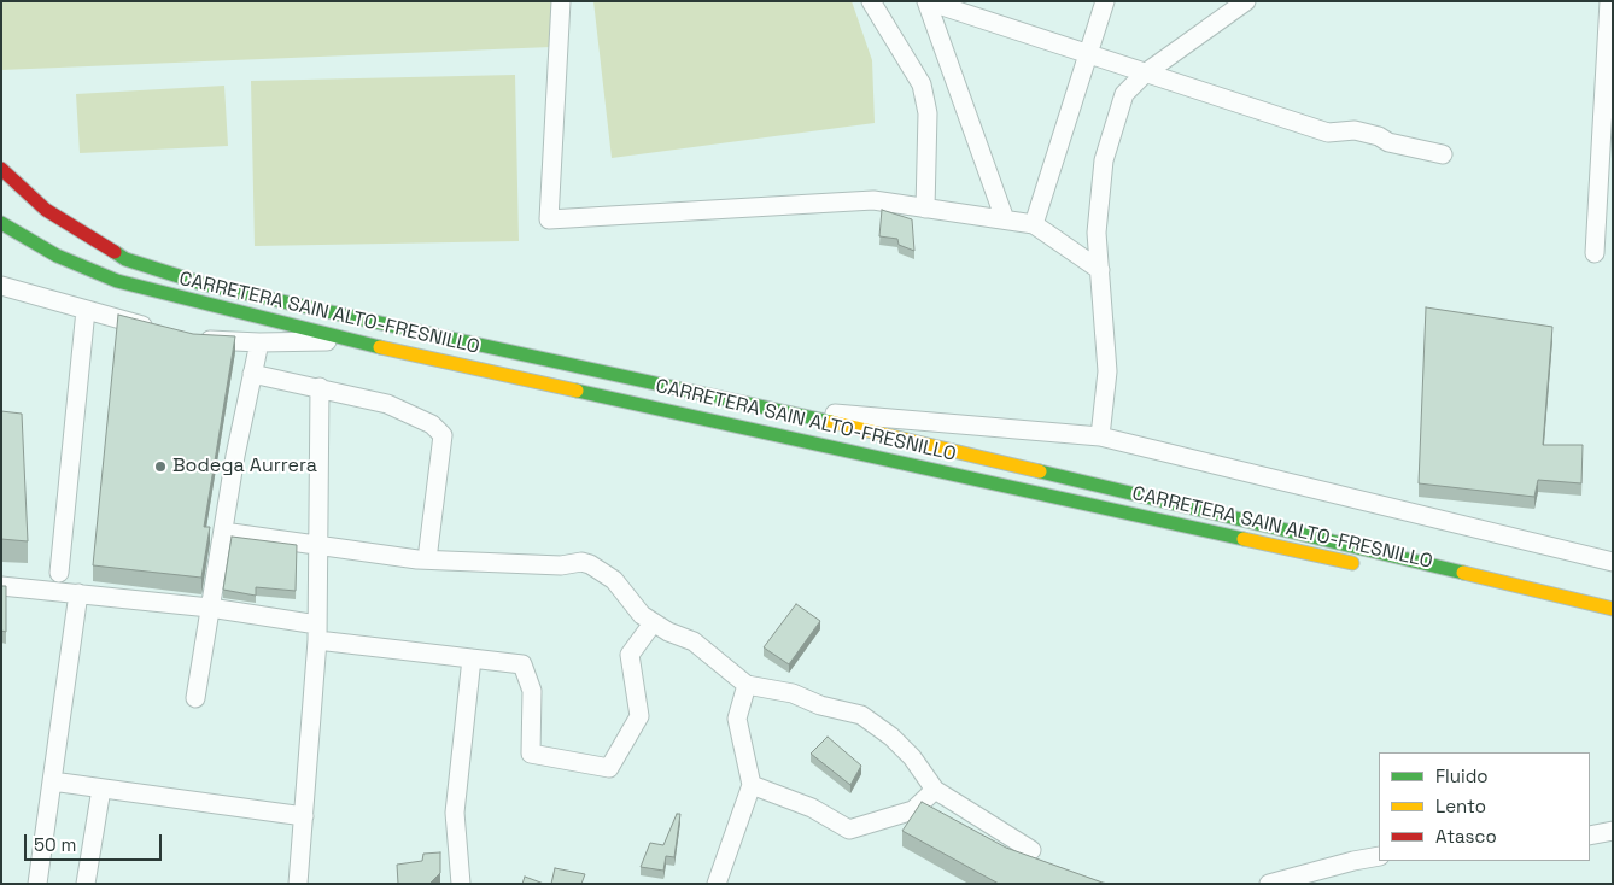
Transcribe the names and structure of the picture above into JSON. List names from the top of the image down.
{
  "streets": {
    "main road": ["CARRETERA SAIN ALTO-FRESNILLO"]
  },
  "places": ["Bodega Aurrera"],
  "legend": ["Fluido", "Lento", "Atasco"],
  "scale_bar": "50 m"
}
